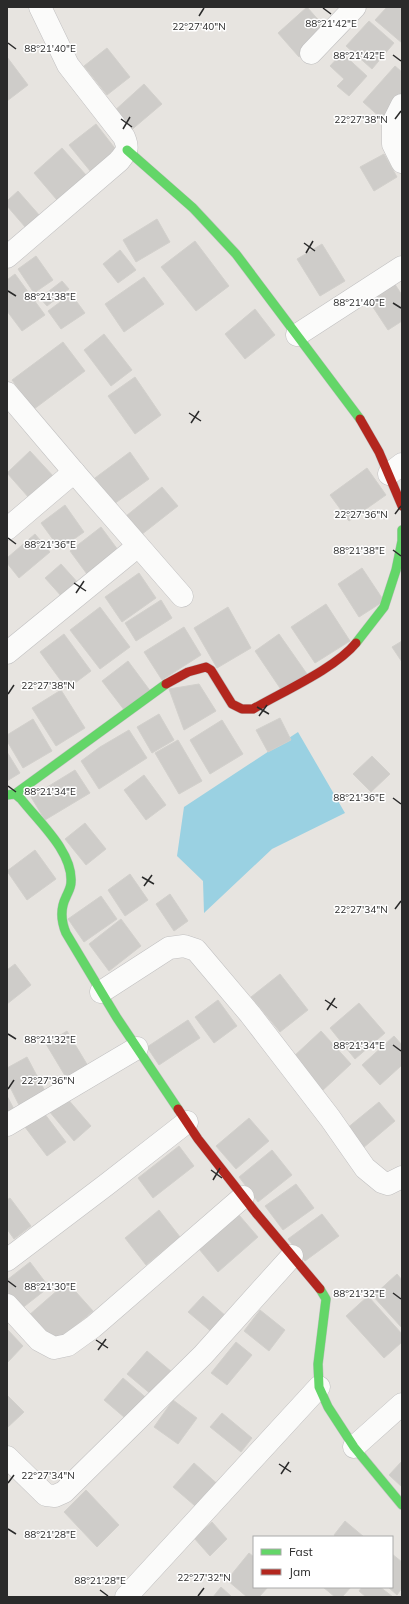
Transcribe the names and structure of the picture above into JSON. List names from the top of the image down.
{
  "legend": ["Fast", "Jam"],
  "coordinates": [
    "88°21'42\"E",
    "22°27'40\"N",
    "88°21'40\"E",
    "22°27'38\"N",
    "88°21'38\"E",
    "22°27'36\"N",
    "88°21'36\"E",
    "88°21'34\"E",
    "22°27'34\"N",
    "88°21'32\"E",
    "88°21'30\"E",
    "88°21'28\"E",
    "22°27'32\"N"
  ]
}
